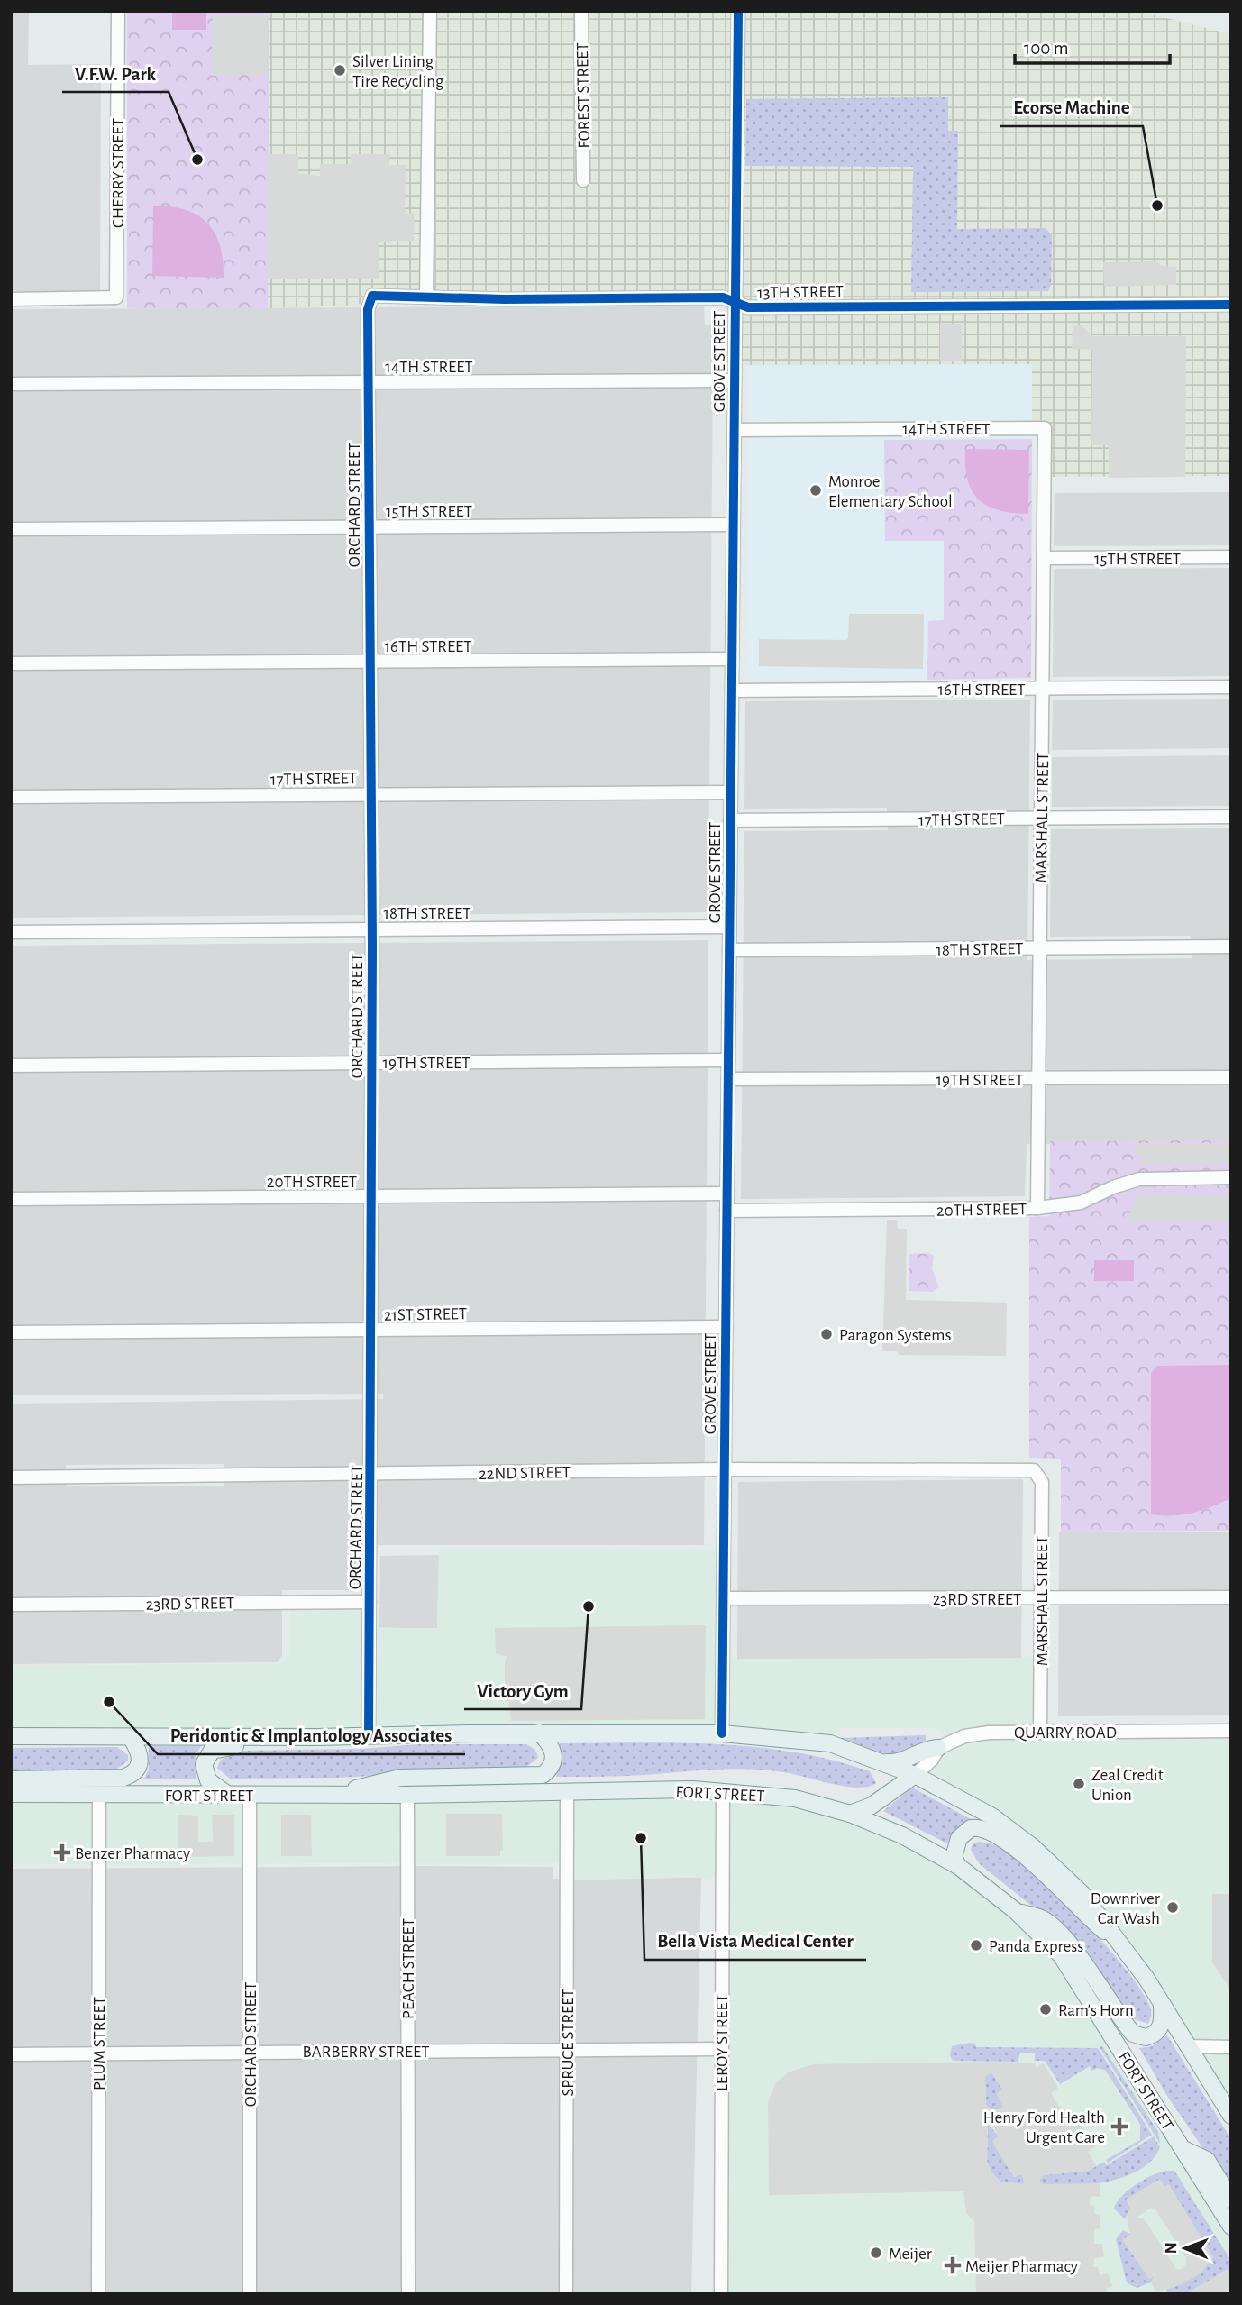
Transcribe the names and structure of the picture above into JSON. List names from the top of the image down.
{
  "streets": {
    "main road": ["FORT STREET"],
    "street": [
      "FOREST STREET",
      "CHERRY STREET",
      "13TH STREET",
      "GROVE STREET",
      "14TH STREET",
      "ORCHARD STREET",
      "15TH STREET",
      "16TH STREET",
      "17TH STREET",
      "MARSHALL STREET",
      "18TH STREET",
      "19TH STREET",
      "20TH STREET",
      "21ST STREET",
      "22ND STREET",
      "23RD STREET",
      "QUARRY ROAD",
      "PEACH STREET",
      "SPRUCE STREET",
      "LEROY STREET",
      "PLUM STREET",
      "BARBERRY STREET"
    ]
  },
  "crossings": [
    ["13TH STREET", "GROVE STREET"],
    ["13TH STREET", "ORCHARD STREET"],
    ["GROVE STREET", "14TH STREET"],
    ["GROVE STREET", "15TH STREET"],
    ["GROVE STREET", "16TH STREET"],
    ["GROVE STREET", "17TH STREET"],
    ["GROVE STREET", "18TH STREET"],
    ["GROVE STREET", "19TH STREET"],
    ["GROVE STREET", "20TH STREET"],
    ["GROVE STREET", "21ST STREET"],
    ["GROVE STREET", "22ND STREET"],
    ["GROVE STREET", "23RD STREET"],
    ["14TH STREET", "ORCHARD STREET"],
    ["14TH STREET", "MARSHALL STREET"],
    ["ORCHARD STREET", "15TH STREET"],
    ["ORCHARD STREET", "16TH STREET"],
    ["ORCHARD STREET", "17TH STREET"],
    ["ORCHARD STREET", "18TH STREET"],
    ["ORCHARD STREET", "19TH STREET"],
    ["ORCHARD STREET", "20TH STREET"],
    ["ORCHARD STREET", "21ST STREET"],
    ["ORCHARD STREET", "22ND STREET"],
    ["ORCHARD STREET", "23RD STREET"],
    ["ORCHARD STREET", "FORT STREET"],
    ["ORCHARD STREET", "BARBERRY STREET"],
    ["15TH STREET", "MARSHALL STREET"],
    ["16TH STREET", "MARSHALL STREET"],
    ["17TH STREET", "MARSHALL STREET"],
    ["MARSHALL STREET", "18TH STREET"],
    ["MARSHALL STREET", "19TH STREET"],
    ["MARSHALL STREET", "20TH STREET"],
    ["MARSHALL STREET", "22ND STREET"],
    ["MARSHALL STREET", "23RD STREET"],
    ["MARSHALL STREET", "QUARRY ROAD"],
    ["FORT STREET", "PEACH STREET"],
    ["FORT STREET", "SPRUCE STREET"],
    ["FORT STREET", "LEROY STREET"],
    ["FORT STREET", "PLUM STREET"],
    ["PEACH STREET", "BARBERRY STREET"],
    ["SPRUCE STREET", "BARBERRY STREET"],
    ["LEROY STREET", "BARBERRY STREET"],
    ["PLUM STREET", "BARBERRY STREET"]
  ],
  "places": {
    "other": [
      "Silver Lining Tire Recycling",
      "V.F.W. Park",
      "Ecorse Machine",
      "Monroe Elementary School",
      "Paragon Systems",
      "Victory Gym",
      "Peridontic & Implantology Associates",
      "Zeal Credit Union",
      "Bella Vista Medical Center",
      "Downriver Car Wash",
      "Panda Express",
      "Ram's Horn",
      "Meijer"
    ],
    "health": ["Benzer Pharmacy", "Henry Ford Health Urgent Care", "Meijer Pharmacy"]
  },
  "scale_bar": "100 m",
  "north": "left"
}
